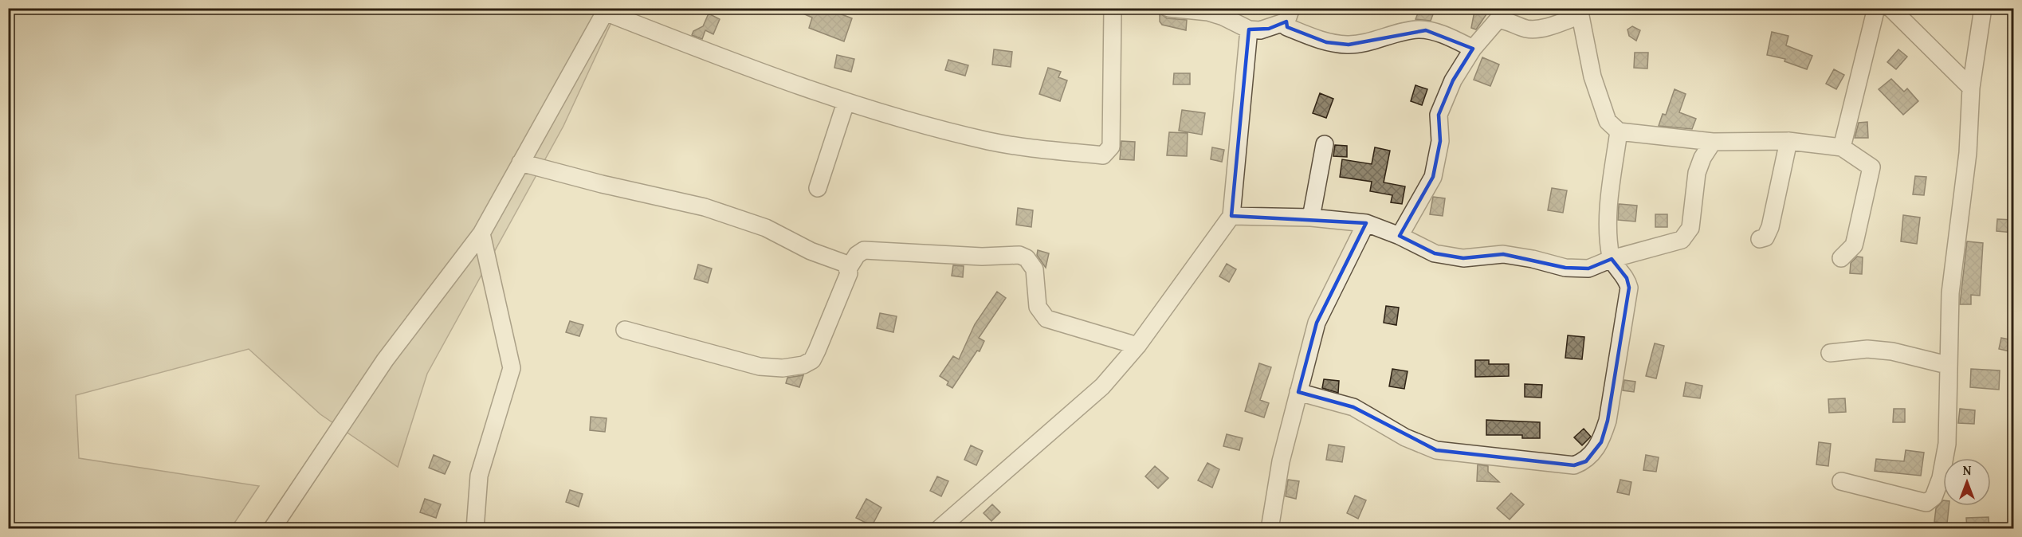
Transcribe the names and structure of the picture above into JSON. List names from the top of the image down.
{
  "north": "top"
}
